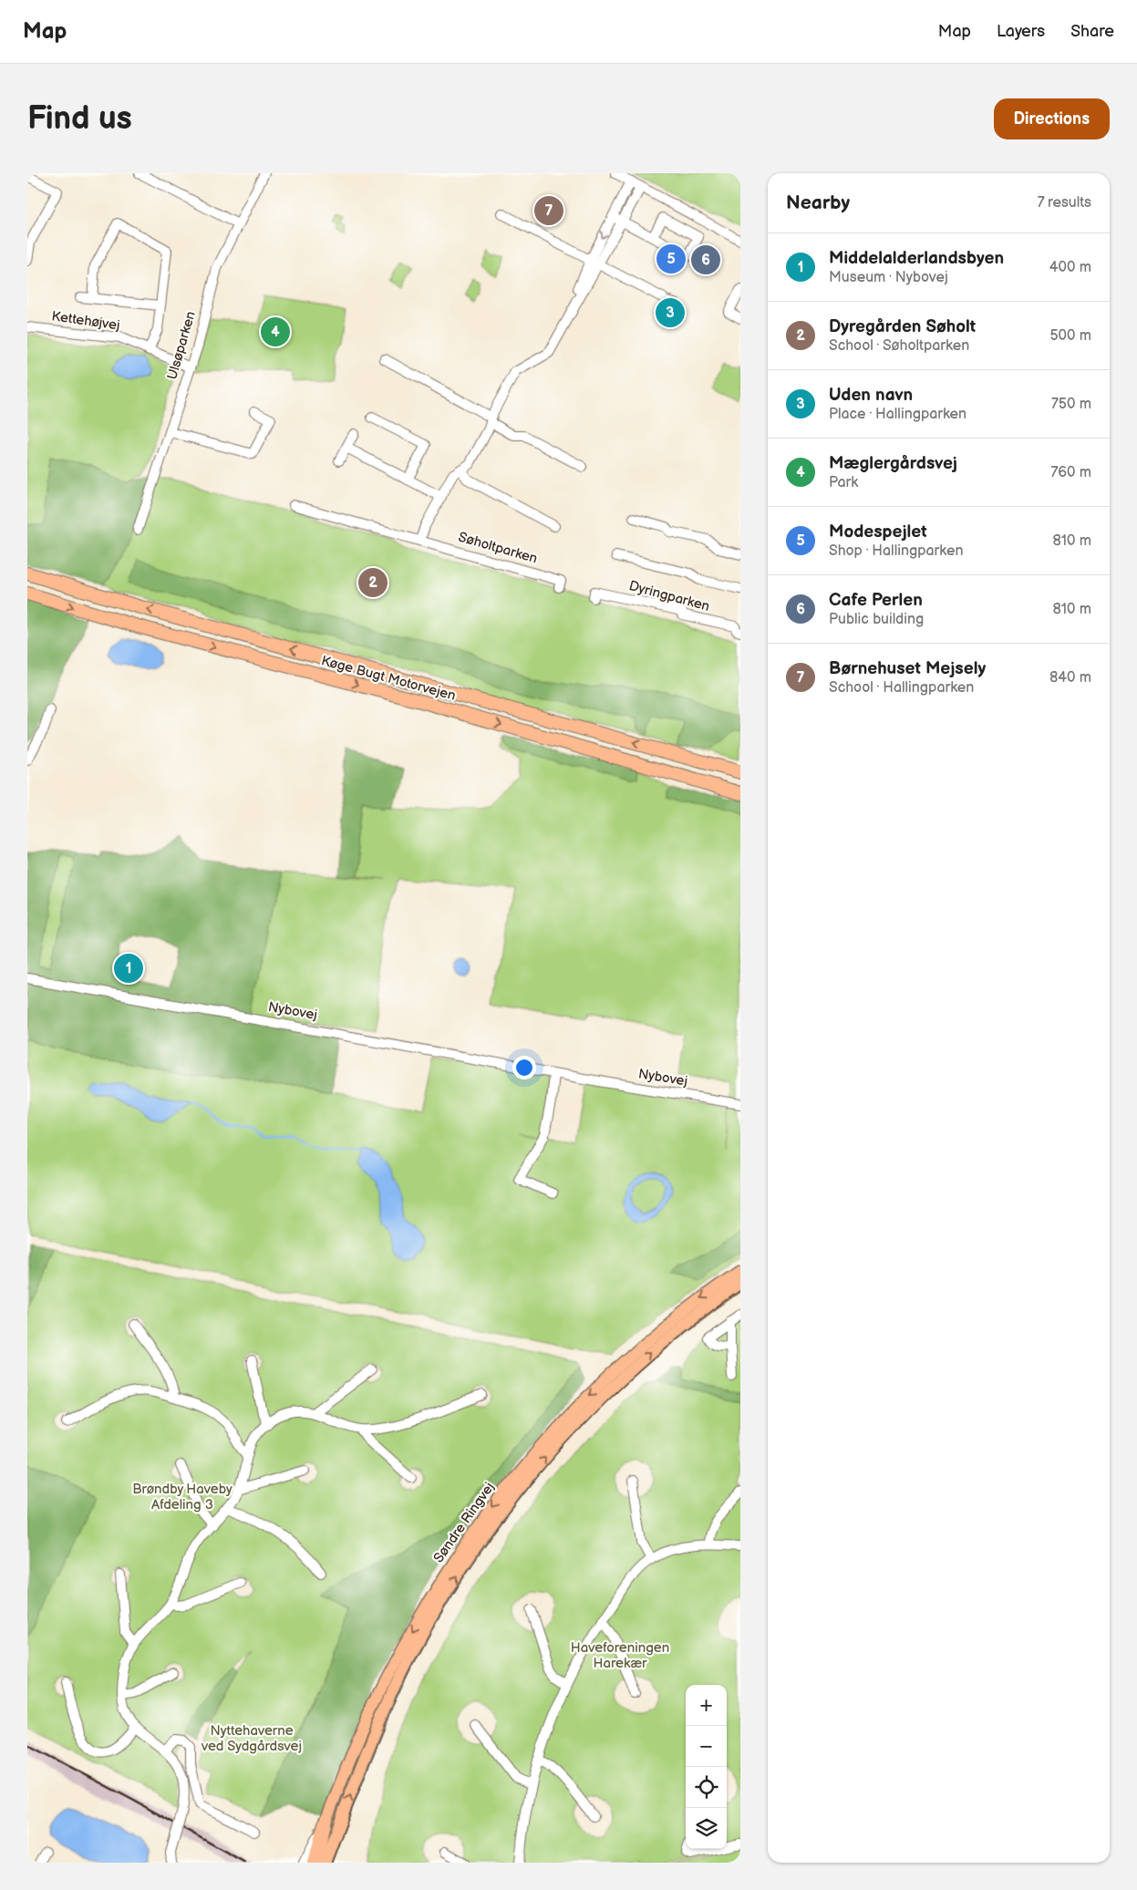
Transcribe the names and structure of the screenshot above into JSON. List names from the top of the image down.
{
  "streets": {
    "highway": ["Køge Bugt Motorvejen"],
    "main road": ["Søndre Ringvej"],
    "street": [
      "Kettehøjvej",
      "Ulsøparken",
      "Søholtparken",
      "Dyringparken",
      "Nybovej"
    ]
  },
  "crossings": [
    ["Kettehøjvej", "Ulsøparken"]
  ],
  "parks": ["Brøndby Haveby Afdeling 3", "Haveforeningen Harekær", "Nyttehaverne ved Sydgårdsvej"],
  "page": {
    "header": "Map",
    "nav": ["Map", "Layers", "Share"],
    "buttons": "Directions",
    "title": "Find us",
    "heading": ["Nearby", "7 results"],
    "pins": [
      "7",
      "5",
      "6",
      "3",
      "4",
      "2",
      "1"
    ],
    "list": [
      {
        "mark": "1",
        "name": "Middelalderlandsbyen",
        "note": "Museum · Nybovej",
        "value": "400 m"
      },
      {
        "mark": "2",
        "name": "Dyregården Søholt",
        "note": "School · Søholtparken",
        "value": "500 m"
      },
      {
        "mark": "3",
        "name": "Uden navn",
        "note": "Place · Hallingparken",
        "value": "750 m"
      },
      {
        "mark": "4",
        "name": "Mæglergårdsvej",
        "note": "Park",
        "value": "760 m"
      },
      {
        "mark": "5",
        "name": "Modespejlet",
        "note": "Shop · Hallingparken",
        "value": "810 m"
      },
      {
        "mark": "6",
        "name": "Cafe Perlen",
        "note": "Public building",
        "value": "810 m"
      },
      {
        "mark": "7",
        "name": "Børnehuset Mejsely",
        "note": "School · Hallingparken",
        "value": "840 m"
      }
    ],
    "map_buttons": ["+", "−"]
  }
}
